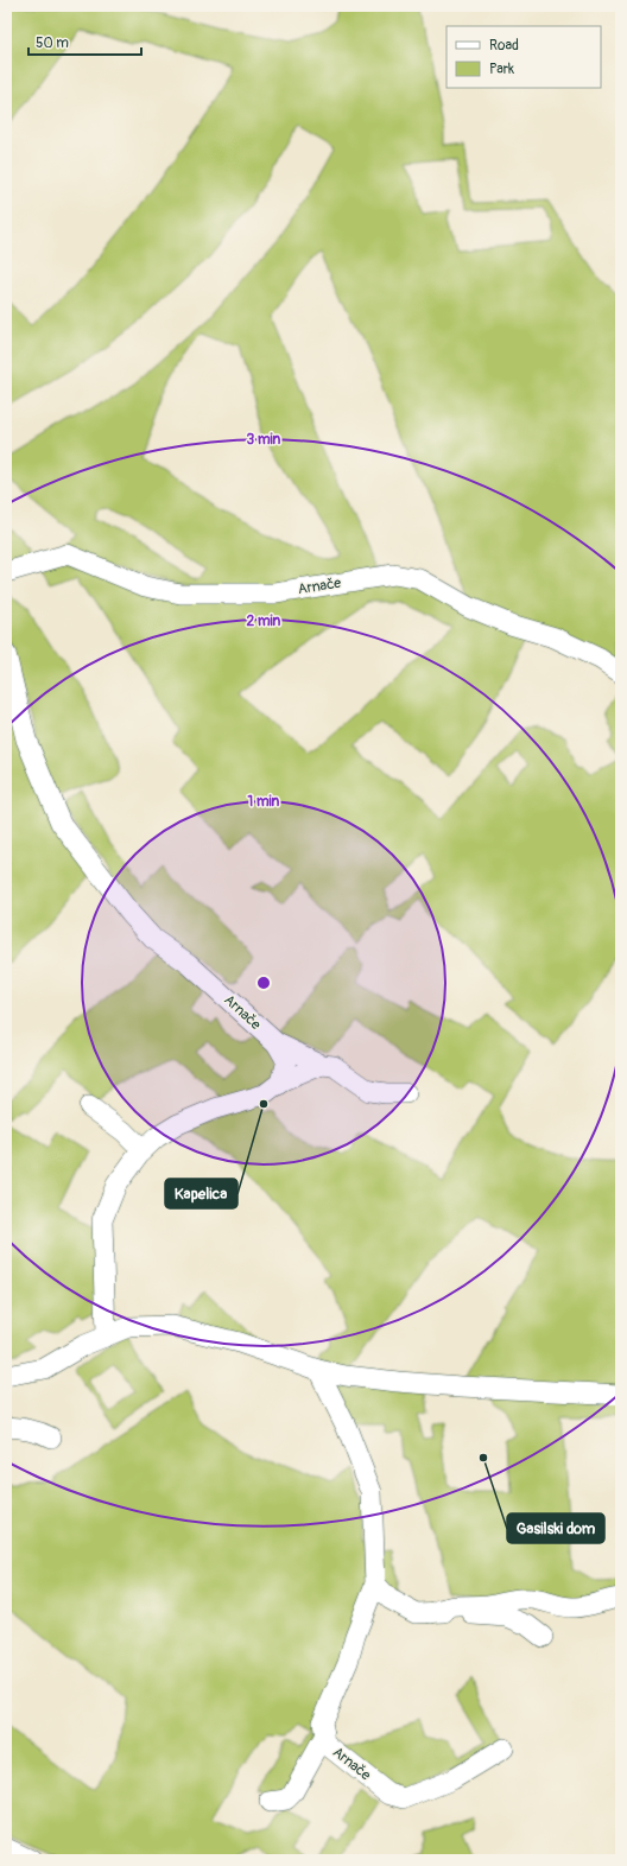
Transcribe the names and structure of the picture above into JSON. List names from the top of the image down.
{
  "streets": {
    "street": ["Arnače"]
  },
  "places": ["Kapelica", "Gasilski dom"],
  "legend": ["Road", "Park"],
  "scale_bar": "50 m",
  "rings": ["3 min", "2 min", "1 min"]
}
